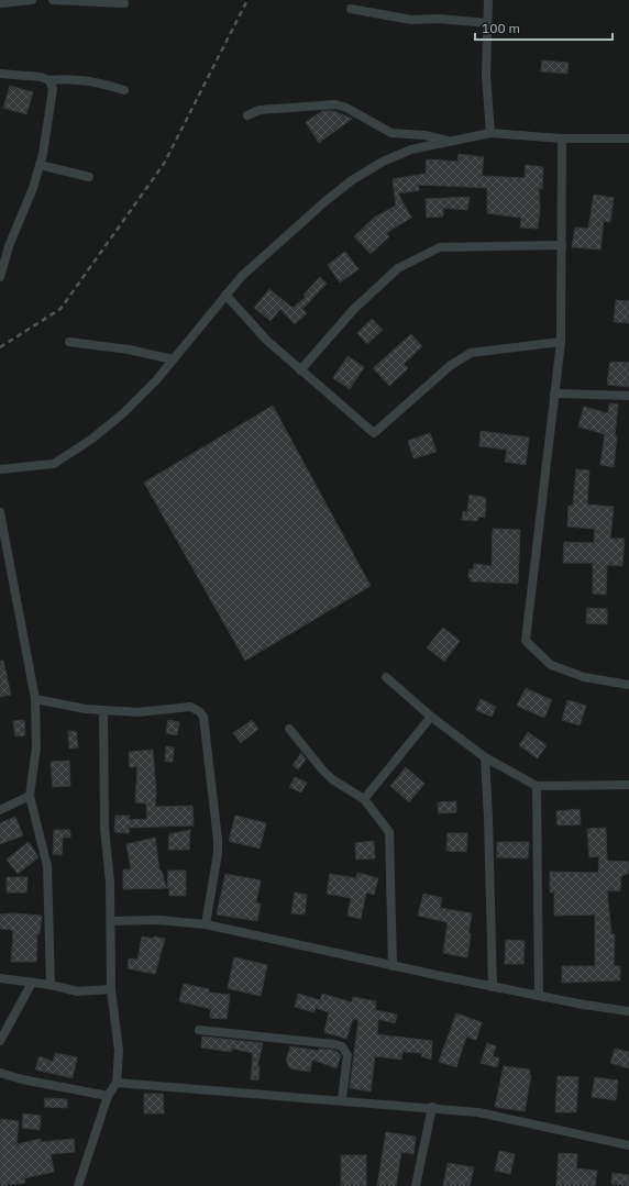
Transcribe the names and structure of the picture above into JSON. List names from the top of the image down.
{
  "scale_bar": "100 m"
}
